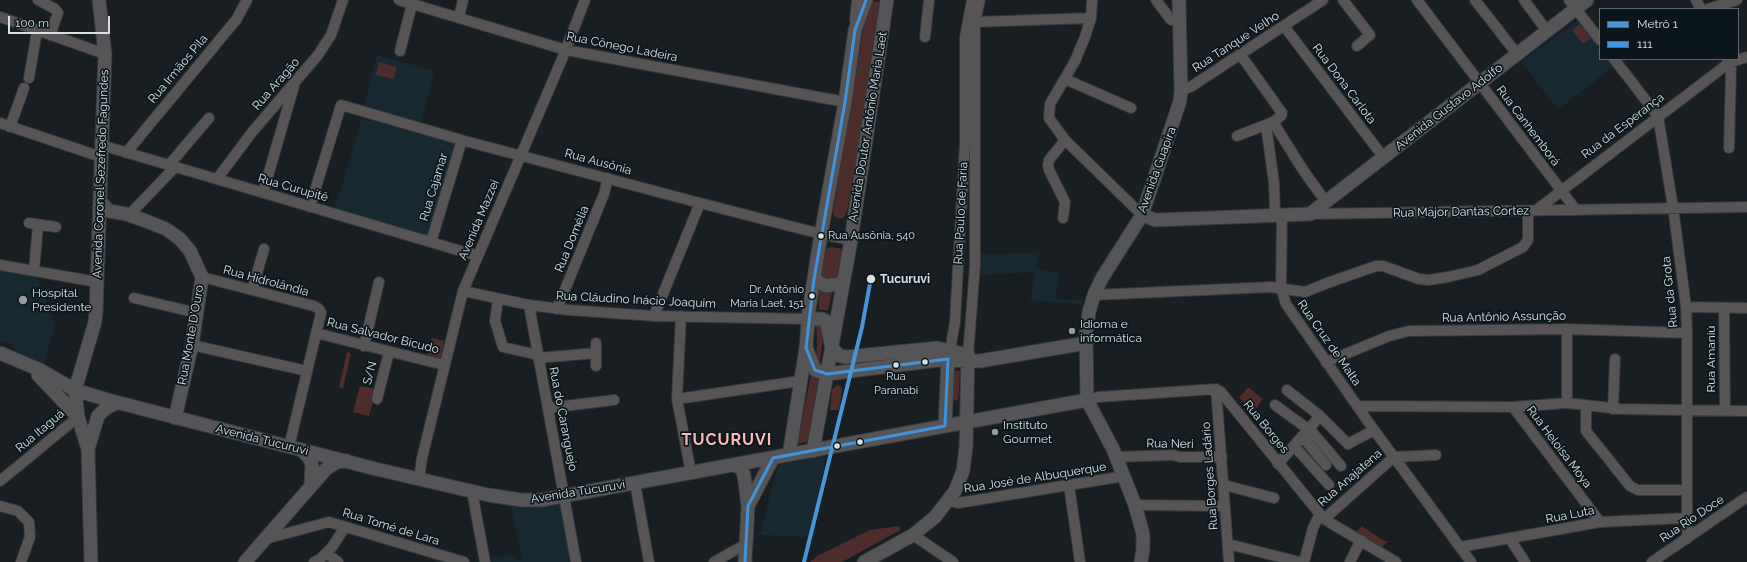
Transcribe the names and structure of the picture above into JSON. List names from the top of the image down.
{
  "streets": {
    "main road": [
      "Avenida Gustavo Adolfo",
      "Avenida Doutor Antônio Maria Laet",
      "Avenida Guapira",
      "Avenida Coronel Sezefredo Fagundes",
      "Rua Major Dantas Cortez",
      "Rua Paulo de Faria",
      "Rua Monte D'Ouro",
      "Avenida Tucuruvi"
    ],
    "street": [
      "Rua Tanque Velho",
      "Rua Cônego Ladeira",
      "Rua Irmãos Pìla",
      "Rua Aragão",
      "Rua Dona Carlota",
      "Rua Canhemborá",
      "Rua da Esperança",
      "Rua Ausônia",
      "Rua Cajamar",
      "Rua Curupitê",
      "Avenida Mazzei",
      "Rua Domélia",
      "Rua Hidrolândia",
      "Rua da Grota",
      "Rua Cláudino Inácio Joaquim",
      "Rua Antônio Assunção",
      "Rua Salvador Bicudo",
      "Rua Cruz de Malta",
      "Rua Amaniú",
      "S/N",
      "Rua do Caranguejo",
      "Rua Borges",
      "Rua Itaguá",
      "Rua Neri",
      "Rua Heloísa Moya",
      "Rua Borges Ladário",
      "Rua José de Albuquerque",
      "Rua Anajatena",
      "Rua Luta",
      "Rua Rio Doce",
      "Rua Tomé de Lara"
    ]
  },
  "crossings": [
    ["Rua Tanque Velho", "Rua Dona Carlota"],
    ["Rua Tanque Velho", "Avenida Guapira"],
    ["Rua Cônego Ladeira", "Avenida Mazzei"],
    ["Rua Irmãos Pìla", "Rua Curupitê"],
    ["Rua Aragão", "Rua Curupitê"],
    ["Rua Dona Carlota", "Avenida Gustavo Adolfo"],
    ["Avenida Gustavo Adolfo", "Rua Canhemborá"],
    ["Avenida Gustavo Adolfo", "Rua Major Dantas Cortez"],
    ["Rua Canhemborá", "Rua da Esperança"],
    ["Rua Canhemborá", "Rua Major Dantas Cortez"],
    ["Rua da Esperança", "Rua Major Dantas Cortez"],
    ["Rua da Esperança", "Rua da Grota"],
    ["Avenida Doutor Antônio Maria Laet", "Rua Ausônia"],
    ["Avenida Doutor Antônio Maria Laet", "Rua Cláudino Inácio Joaquim"],
    ["Avenida Doutor Antônio Maria Laet", "Avenida Tucuruvi"],
    ["Rua Ausônia", "Rua Cajamar"],
    ["Rua Ausônia", "Rua Curupitê"],
    ["Rua Ausônia", "Avenida Mazzei"],
    ["Rua Ausônia", "Rua Domélia"],
    ["Avenida Guapira", "Rua Major Dantas Cortez"],
    ["Avenida Guapira", "Avenida Tucuruvi"],
    ["Avenida Coronel Sezefredo Fagundes", "Rua Curupitê"],
    ["Avenida Coronel Sezefredo Fagundes", "Rua Monte D'Ouro"],
    ["Avenida Coronel Sezefredo Fagundes", "Rua Itaguá"],
    ["Avenida Coronel Sezefredo Fagundes", "Avenida Tucuruvi"],
    ["Rua Cajamar", "Rua Curupitê"],
    ["Rua Curupitê", "Avenida Mazzei"],
    ["Rua Major Dantas Cortez", "Rua da Grota"],
    ["Rua Paulo de Faria", "Avenida Tucuruvi"],
    ["Rua Paulo de Faria", "Rua José de Albuquerque"],
    ["Avenida Mazzei", "Rua Cláudino Inácio Joaquim"],
    ["Avenida Mazzei", "Rua Salvador Bicudo"],
    ["Avenida Mazzei", "Avenida Tucuruvi"],
    ["Rua Domélia", "Rua Cláudino Inácio Joaquim"],
    ["Rua Hidrolândia", "Rua Monte D'Ouro"],
    ["Rua Hidrolândia", "Rua Salvador Bicudo"],
    ["Rua da Grota", "Rua Antônio Assunção"],
    ["Rua da Grota", "Rua Luta"],
    ["Rua da Grota", "Rua Rio Doce"],
    ["Rua Cláudino Inácio Joaquim", "Rua do Caranguejo"],
    ["Rua Antônio Assunção", "Rua Cruz de Malta"],
    ["Rua Monte D'Ouro", "Avenida Tucuruvi"],
    ["Rua Salvador Bicudo", "S/N"],
    ["Rua Cruz de Malta", "Rua Anajatena"],
    ["Rua Cruz de Malta", "Rua Luta"],
    ["Rua do Caranguejo", "Avenida Tucuruvi"],
    ["Rua Borges", "Rua Borges Ladário"],
    ["Rua Borges", "Rua Anajatena"],
    ["Rua Neri", "Rua Borges Ladário"],
    ["Rua Heloísa Moya", "Rua Luta"]
  ],
  "districts": ["TUCURUVI"],
  "places": [
    "Rua Ausônia, 540",
    "Tucuruvi",
    "Dr. Antônio Maria Laet, 151",
    "Hospital Presidente",
    "Idioma e informática",
    "Rua Paranabi",
    "Instituto Gourmet"
  ],
  "lines": ["transit line 111", "metro line 1"],
  "legend": ["Metrô 1", "111"],
  "scale_bar": "100 m"
}
